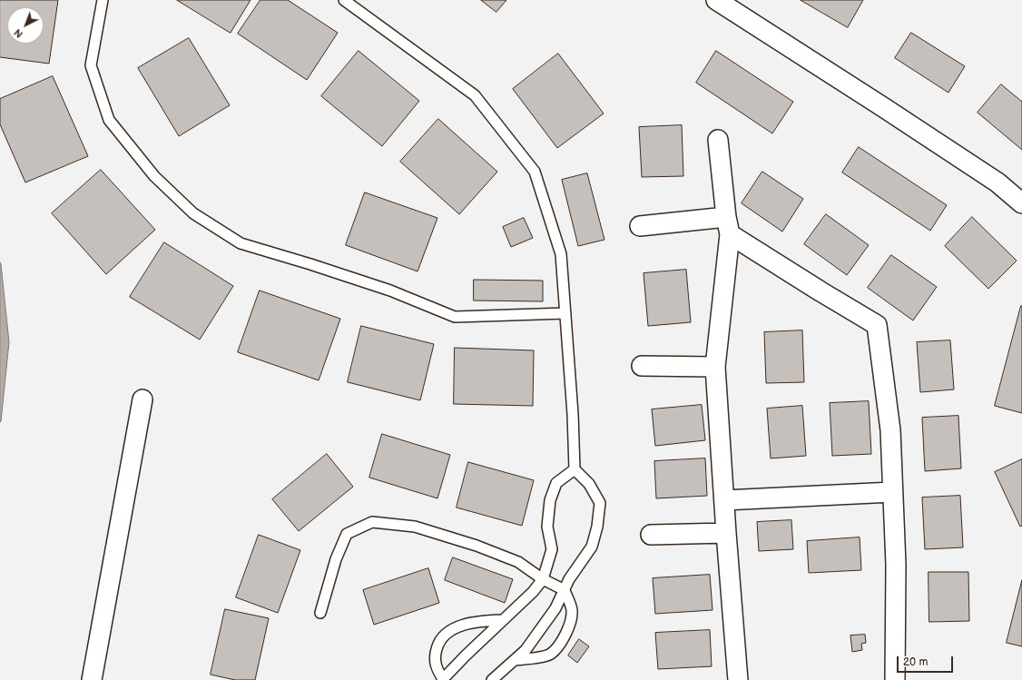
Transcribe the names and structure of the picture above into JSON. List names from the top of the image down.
{
  "scale_bar": "20 m",
  "north": "bottom left"
}
